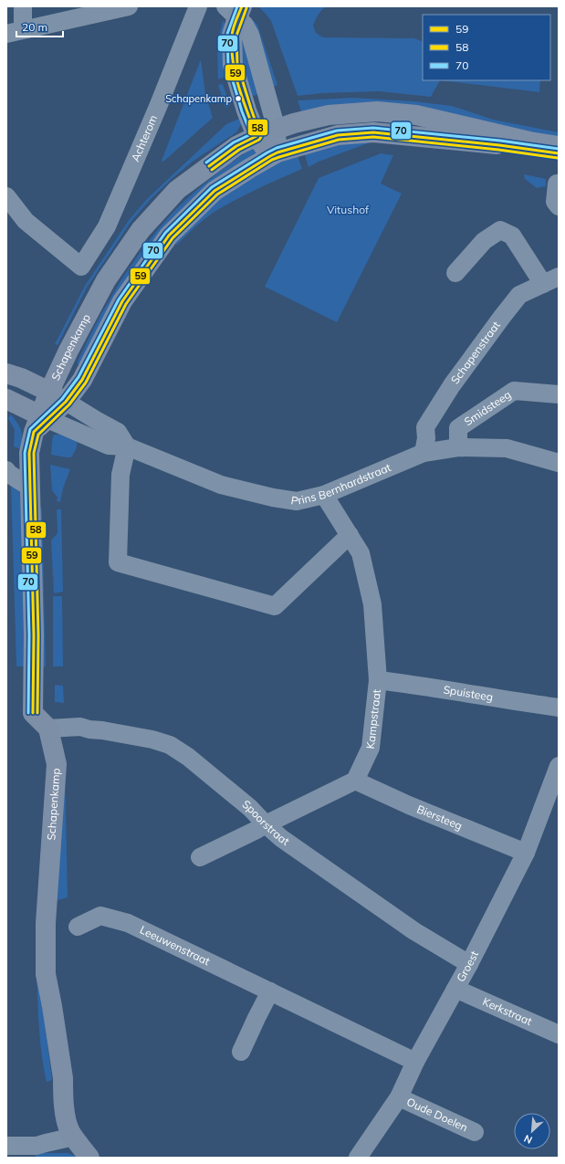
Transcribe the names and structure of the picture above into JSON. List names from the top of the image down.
{
  "streets": {
    "main road": ["Schapenkamp"],
    "street": [
      "Achterom",
      "Schapenstraat",
      "Smidsteeg",
      "Prins Bernhardstraat",
      "Spuisteeg",
      "Kampstraat",
      "Biersteeg",
      "Spoorstraat",
      "Leeuwenstraat",
      "Groest",
      "Kerkstraat",
      "Oude Doelen"
    ]
  },
  "crossings": [
    ["Schapenkamp", "Prins Bernhardstraat"],
    ["Schapenkamp", "Spoorstraat"],
    ["Schapenstraat", "Prins Bernhardstraat"],
    ["Smidsteeg", "Prins Bernhardstraat"],
    ["Prins Bernhardstraat", "Kampstraat"],
    ["Spuisteeg", "Kampstraat"],
    ["Kampstraat", "Biersteeg"],
    ["Biersteeg", "Groest"],
    ["Spoorstraat", "Groest"],
    ["Leeuwenstraat", "Groest"],
    ["Groest", "Kerkstraat"],
    ["Groest", "Oude Doelen"]
  ],
  "parks": ["Vitushof"],
  "places": ["Schapenkamp"],
  "lines": ["transit line 59", "transit line 70", "transit line 58"],
  "legend": ["59", "58", "70"],
  "scale_bar": "20 m",
  "north": "bottom left"
}
